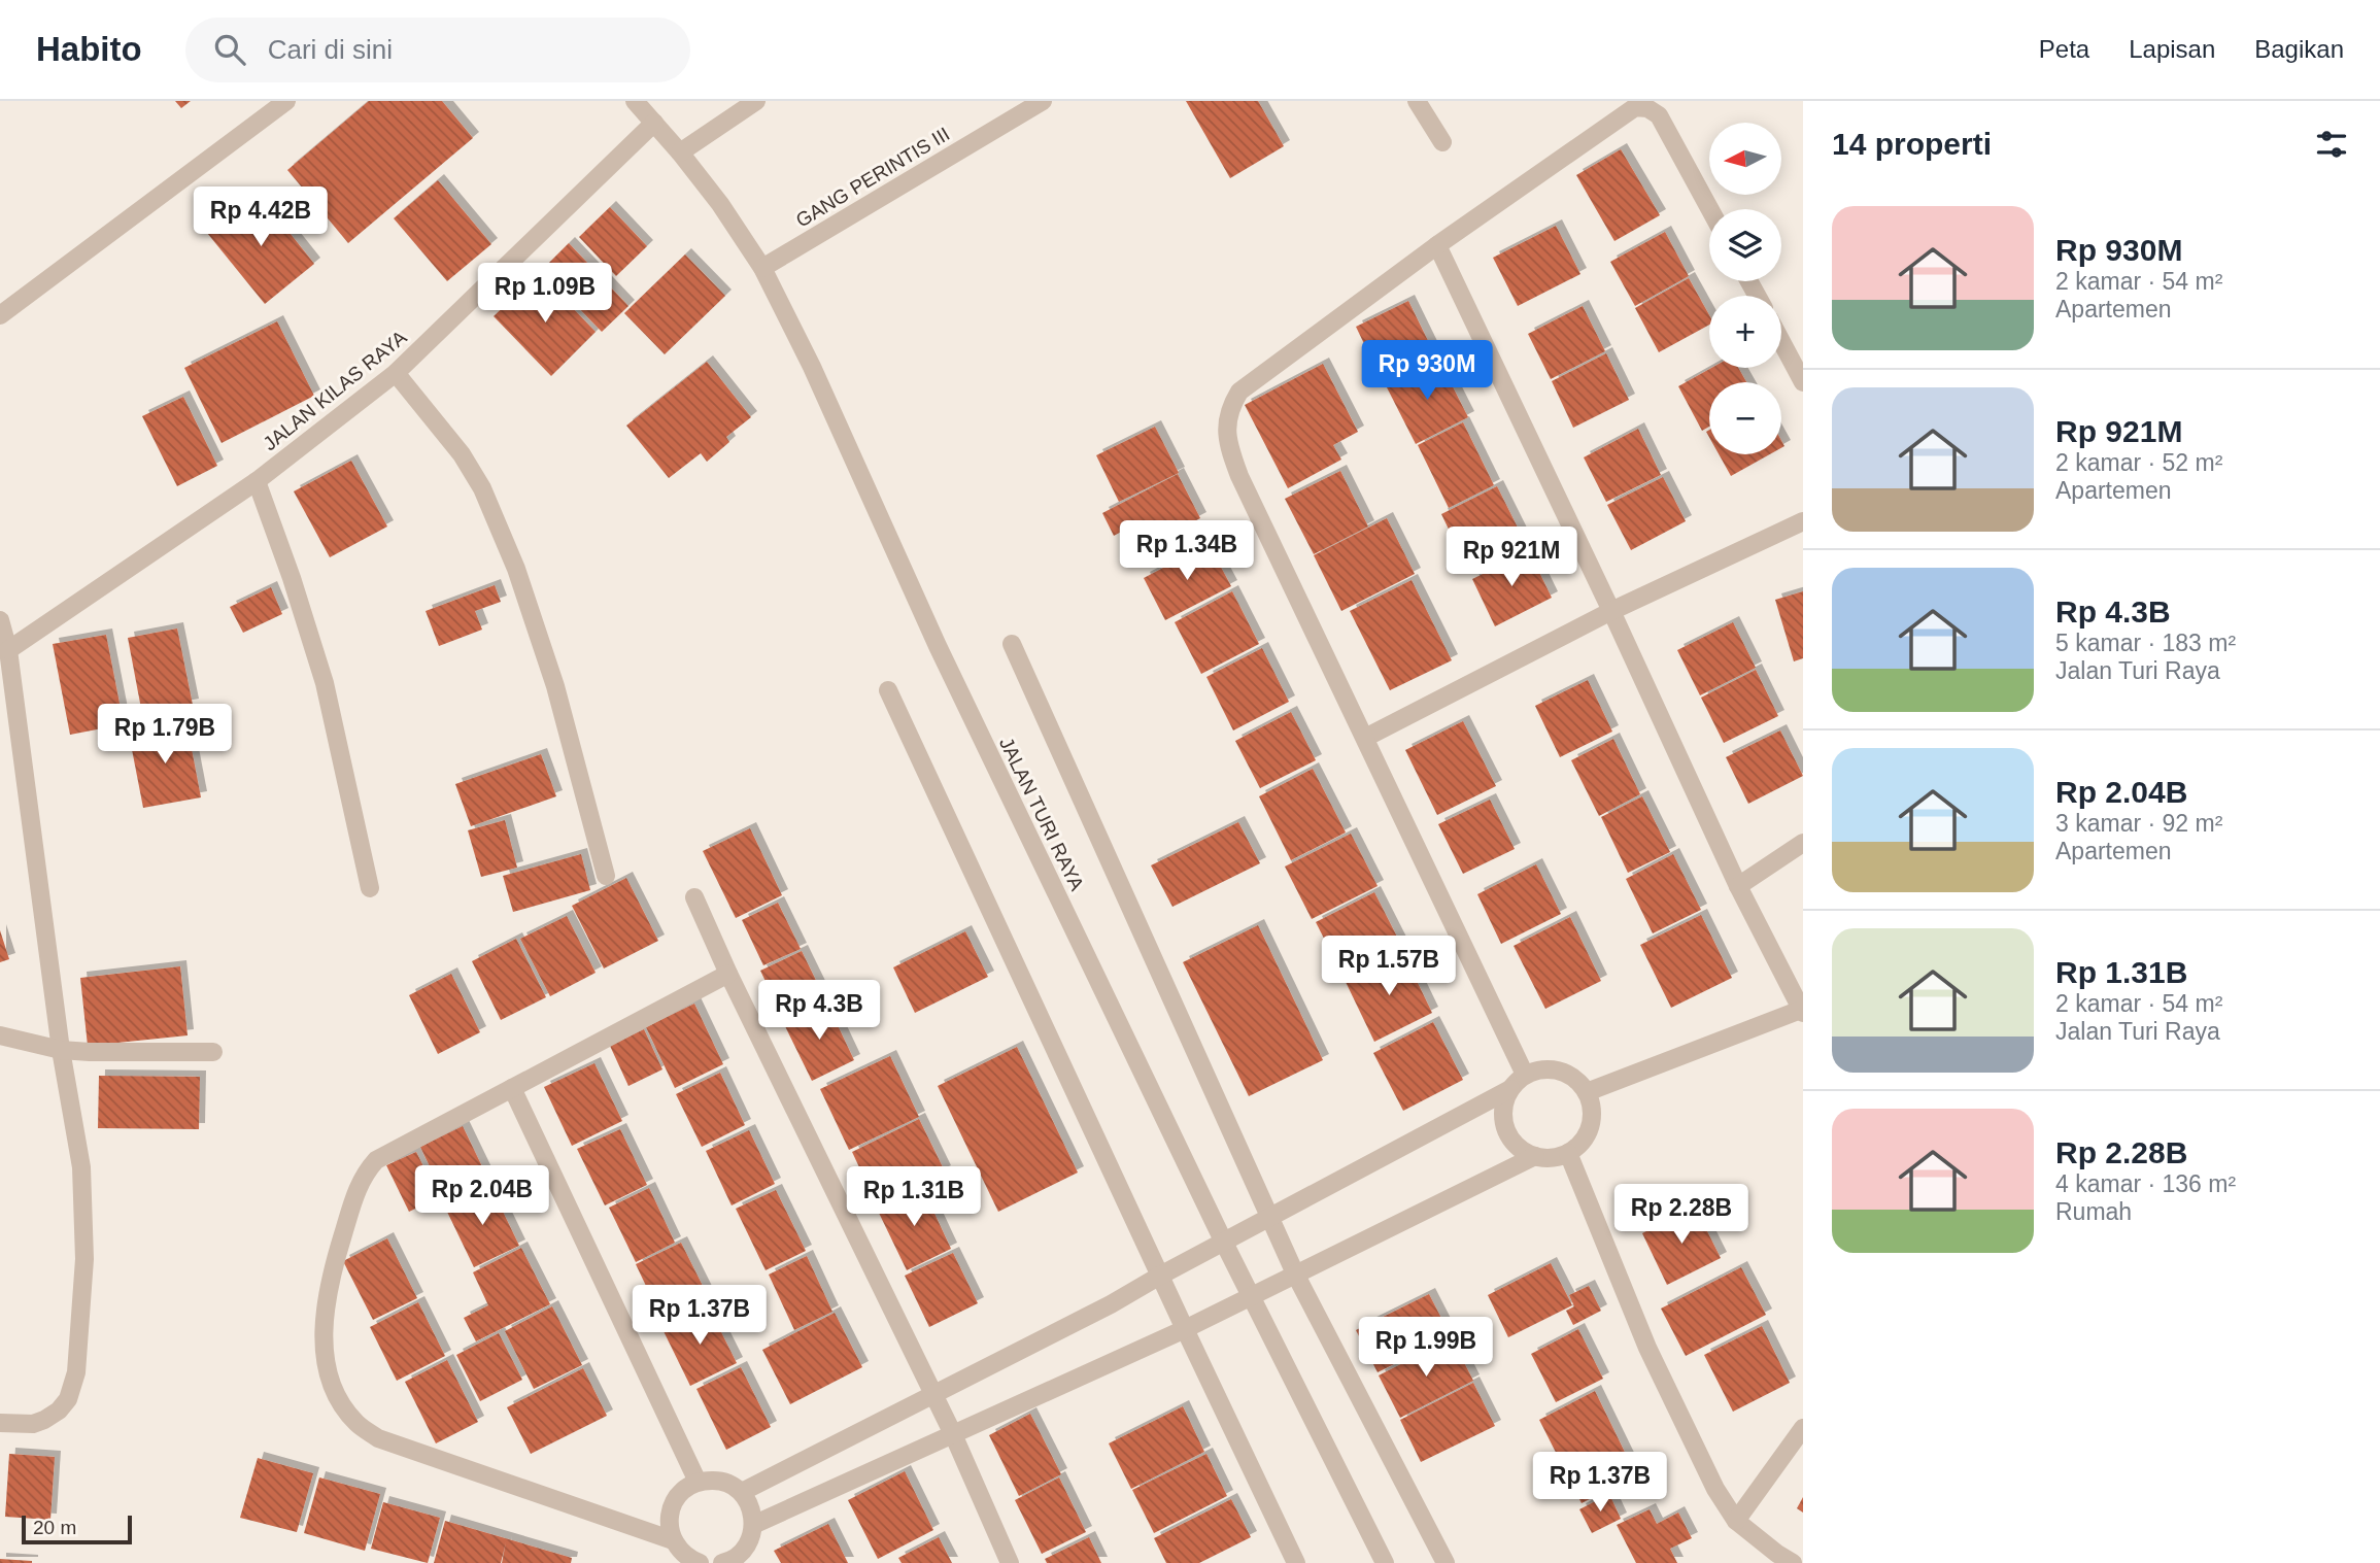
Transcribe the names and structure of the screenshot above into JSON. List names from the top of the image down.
{
  "streets": {
    "street": ["GANG PERINTIS III", "JALAN KILAS RAYA", "JALAN TURI RAYA"]
  },
  "crossings": [
    ["GANG PERINTIS III", "JALAN TURI RAYA"],
    ["JALAN KILAS RAYA", "JALAN TURI RAYA"]
  ],
  "scale_bar": "20 m",
  "north": "left",
  "page": {
    "header": "Habito",
    "search": "Cari di sini",
    "nav": ["Peta", "Lapisan", "Bagikan"],
    "heading": "14 properti",
    "map_buttons": ["+", "−"],
    "price": [
      "Rp 4.42B",
      "Rp 1.09B",
      "Rp 930M",
      "Rp 1.34B",
      "Rp 921M",
      "Rp 1.79B",
      "Rp 1.57B",
      "Rp 4.3B",
      "Rp 2.04B",
      "Rp 1.31B",
      "Rp 2.28B",
      "Rp 1.37B",
      "Rp 1.99B",
      "Rp 1.37B"
    ],
    "list": [
      {
        "name": "Rp 930M",
        "note": "2 kamar · 54 m² · Apartemen"
      },
      {
        "name": "Rp 921M",
        "note": "2 kamar · 52 m² · Apartemen"
      },
      {
        "name": "Rp 4.3B",
        "note": "5 kamar · 183 m² · Jalan Turi Raya"
      },
      {
        "name": "Rp 2.04B",
        "note": "3 kamar · 92 m² · Apartemen"
      },
      {
        "name": "Rp 1.31B",
        "note": "2 kamar · 54 m² · Jalan Turi Raya"
      },
      {
        "name": "Rp 2.28B",
        "note": "4 kamar · 136 m² · Rumah"
      }
    ],
    "scale": "20 m"
  }
}
